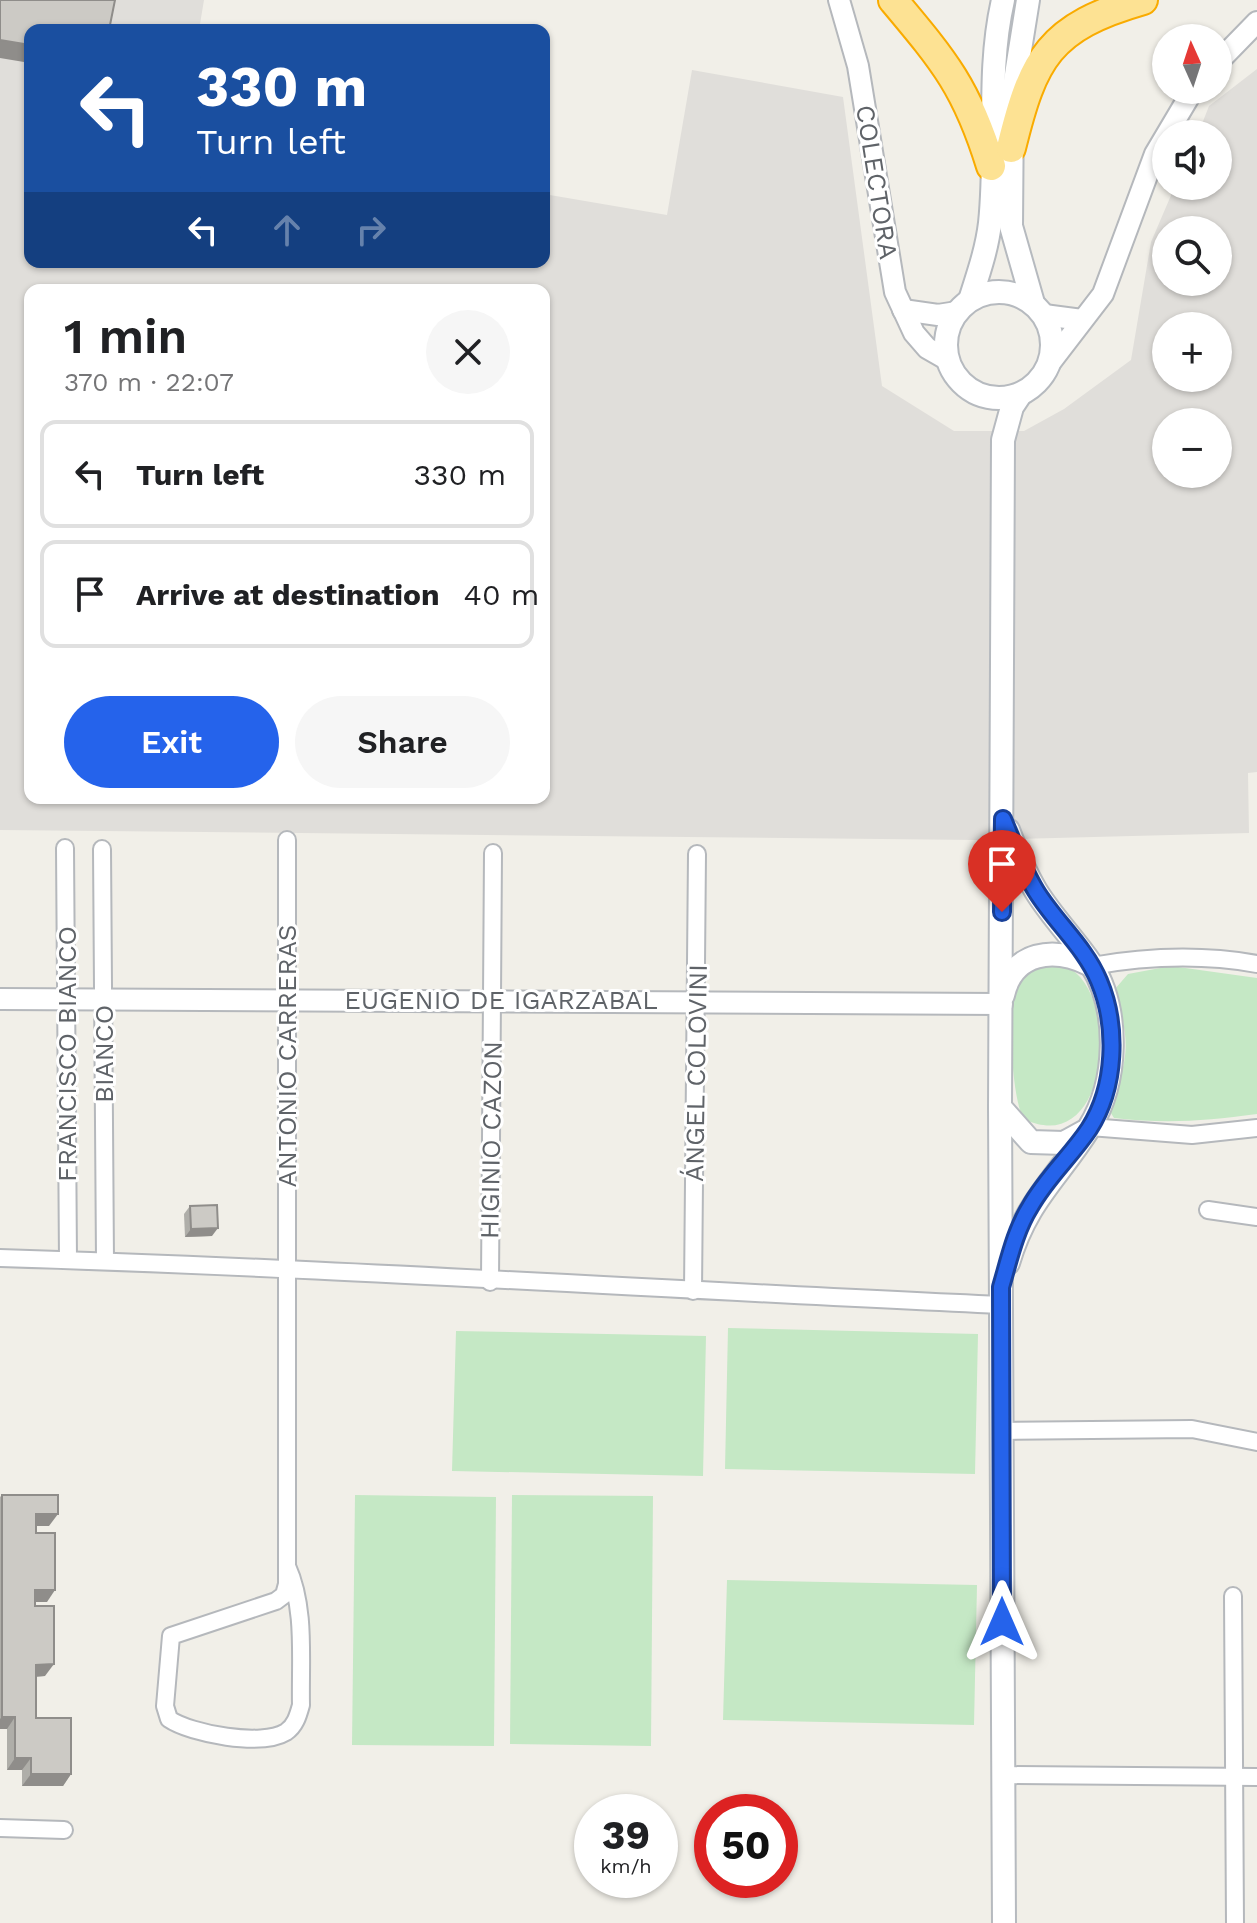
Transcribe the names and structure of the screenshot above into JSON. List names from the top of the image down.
{
  "streets": {
    "street": [
      "COLECTORA",
      "EUGENIO DE IGARZABAL",
      "FRANCISCO BIANCO",
      "BIANCO",
      "ANTONIO CARRERAS",
      "ÁNGEL COLOVINI",
      "HIGINIO CAZON"
    ]
  },
  "crossings": [
    ["EUGENIO DE IGARZABAL", "FRANCISCO BIANCO"],
    ["EUGENIO DE IGARZABAL", "BIANCO"],
    ["EUGENIO DE IGARZABAL", "ANTONIO CARRERAS"],
    ["EUGENIO DE IGARZABAL", "ÁNGEL COLOVINI"],
    ["EUGENIO DE IGARZABAL", "HIGINIO CAZON"]
  ],
  "north": "top",
  "page": {
    "map_buttons": ["+", "−"],
    "turn": ["330 m", "Turn left"],
    "heading": ["1 min", "370 m · 22:07"],
    "list": [
      {
        "name": "Turn left",
        "value": "330 m"
      },
      {
        "name": "Arrive at destination",
        "value": "40 m"
      }
    ],
    "buttons": ["Exit", "Share"],
    "speed": "39 km/h",
    "limit": "50"
  }
}
